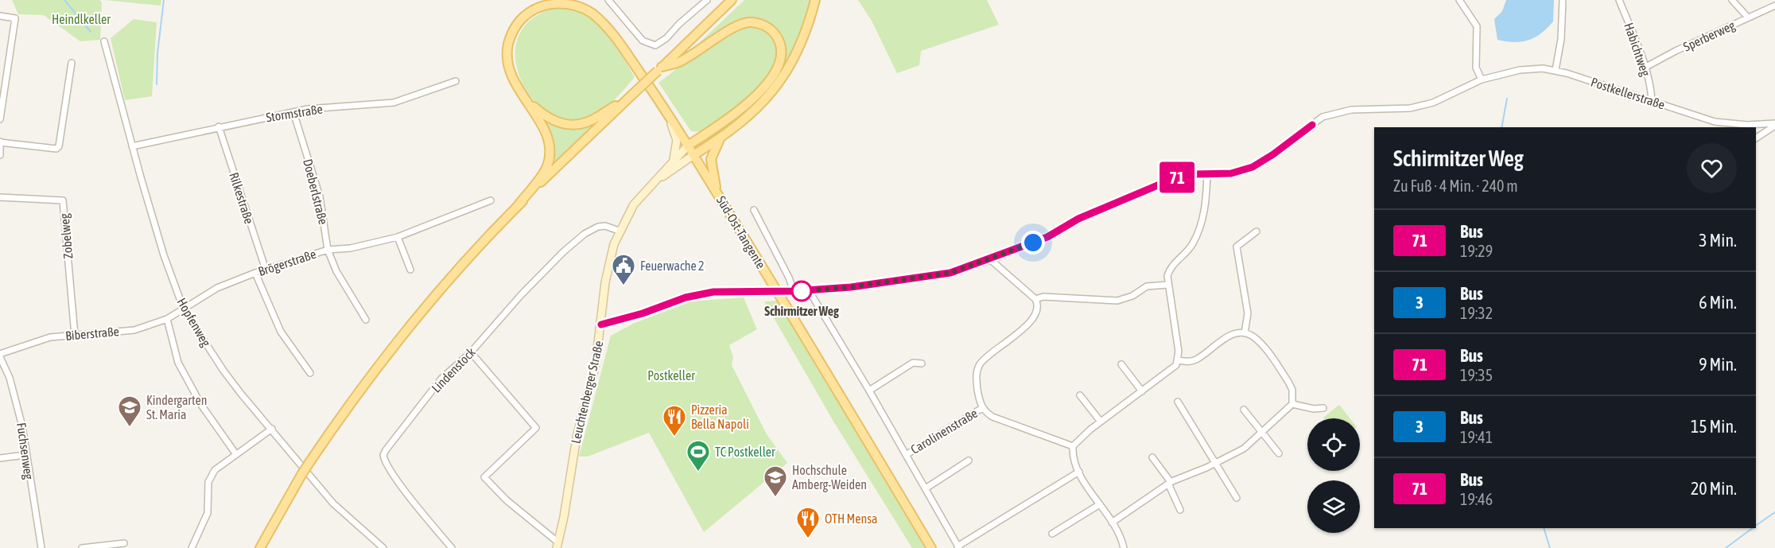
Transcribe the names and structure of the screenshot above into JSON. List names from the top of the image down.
{
  "streets": {
    "main road": ["Süd-Ost-Tangente"],
    "street": [
      "Sperberweg",
      "Habichtweg",
      "Postkellerstraße",
      "Stormstraße",
      "Doeberlstraße",
      "Rilkestraße",
      "Zobelweg",
      "Brögerstraße",
      "Hopfenweg",
      "Biberstraße",
      "Lindenstock",
      "Leuchtenberger Straße",
      "Carolinenstraße",
      "Fuchsenweg"
    ]
  },
  "crossings": [
    ["Sperberweg", "Habichtweg"],
    ["Habichtweg", "Postkellerstraße"],
    ["Stormstraße", "Doeberlstraße"],
    ["Stormstraße", "Rilkestraße"],
    ["Stormstraße", "Hopfenweg"],
    ["Doeberlstraße", "Brögerstraße"],
    ["Rilkestraße", "Brögerstraße"],
    ["Süd-Ost-Tangente", "Leuchtenberger Straße"],
    ["Zobelweg", "Biberstraße"],
    ["Brögerstraße", "Hopfenweg"],
    ["Brögerstraße", "Biberstraße"],
    ["Hopfenweg", "Biberstraße"],
    ["Biberstraße", "Fuchsenweg"],
    ["Lindenstock", "Leuchtenberger Straße"]
  ],
  "parks": ["Heindlkeller", "Postkeller"],
  "places": {
    "public building": ["Feuerwache 2"],
    "other": ["Schirmitzer Weg"],
    "school or university": ["Kindergarten St. Maria", "Hochschule Amberg-Weiden"],
    "restaurant": ["Pizzeria Bella Napoli", "OTH Mensa"],
    "sports": ["TC Postkeller"]
  },
  "lines": ["bus line 71"],
  "page": {
    "on_map": "71",
    "heading": ["Schirmitzer Weg", "Zu Fuß · 4 Min. · 240 m"],
    "list": [
      {
        "mark": "71",
        "name": "Bus",
        "note": "19:29",
        "value": "3 Min."
      },
      {
        "mark": "3",
        "name": "Bus",
        "note": "19:32",
        "value": "6 Min."
      },
      {
        "mark": "71",
        "name": "Bus",
        "note": "19:35",
        "value": "9 Min."
      },
      {
        "mark": "3",
        "name": "Bus",
        "note": "19:41",
        "value": "15 Min."
      },
      {
        "mark": "71",
        "name": "Bus",
        "note": "19:46",
        "value": "20 Min."
      }
    ]
  }
}
